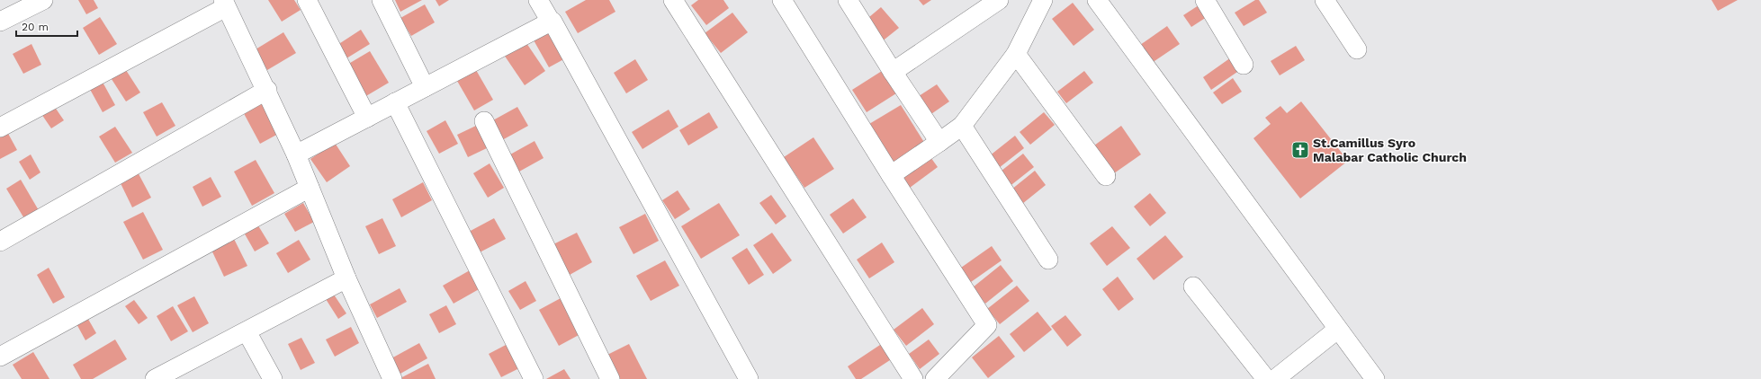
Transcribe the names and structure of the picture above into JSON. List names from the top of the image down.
{
  "places": {
    "church": ["St.Camillus Syro Malabar Catholic Church"]
  },
  "scale_bar": "20 m"
}
